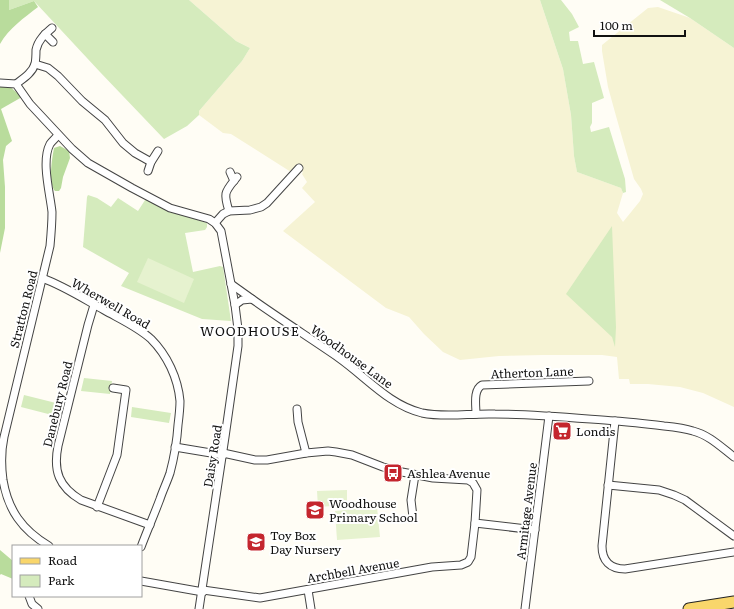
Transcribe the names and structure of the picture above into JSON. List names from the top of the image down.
{
  "streets": {
    "street": [
      "Wherwell Road",
      "Stratton Road",
      "Woodhouse Lane",
      "Atherton Lane",
      "Danebury Road",
      "Daisy Road",
      "Armitage Avenue",
      "Archbell Avenue"
    ]
  },
  "crossings": [
    ["Wherwell Road", "Stratton Road"],
    ["Wherwell Road", "Danebury Road"],
    ["Woodhouse Lane", "Atherton Lane"],
    ["Woodhouse Lane", "Armitage Avenue"],
    ["Daisy Road", "Archbell Avenue"]
  ],
  "districts": ["WOODHOUSE"],
  "places": {
    "supermarket": ["Londis"],
    "bus stop": ["Ashlea Avenue"],
    "school or university": ["Woodhouse Primary School", "Toy Box Day Nursery"]
  },
  "legend": ["Road", "Park"],
  "scale_bar": "100 m"
}
